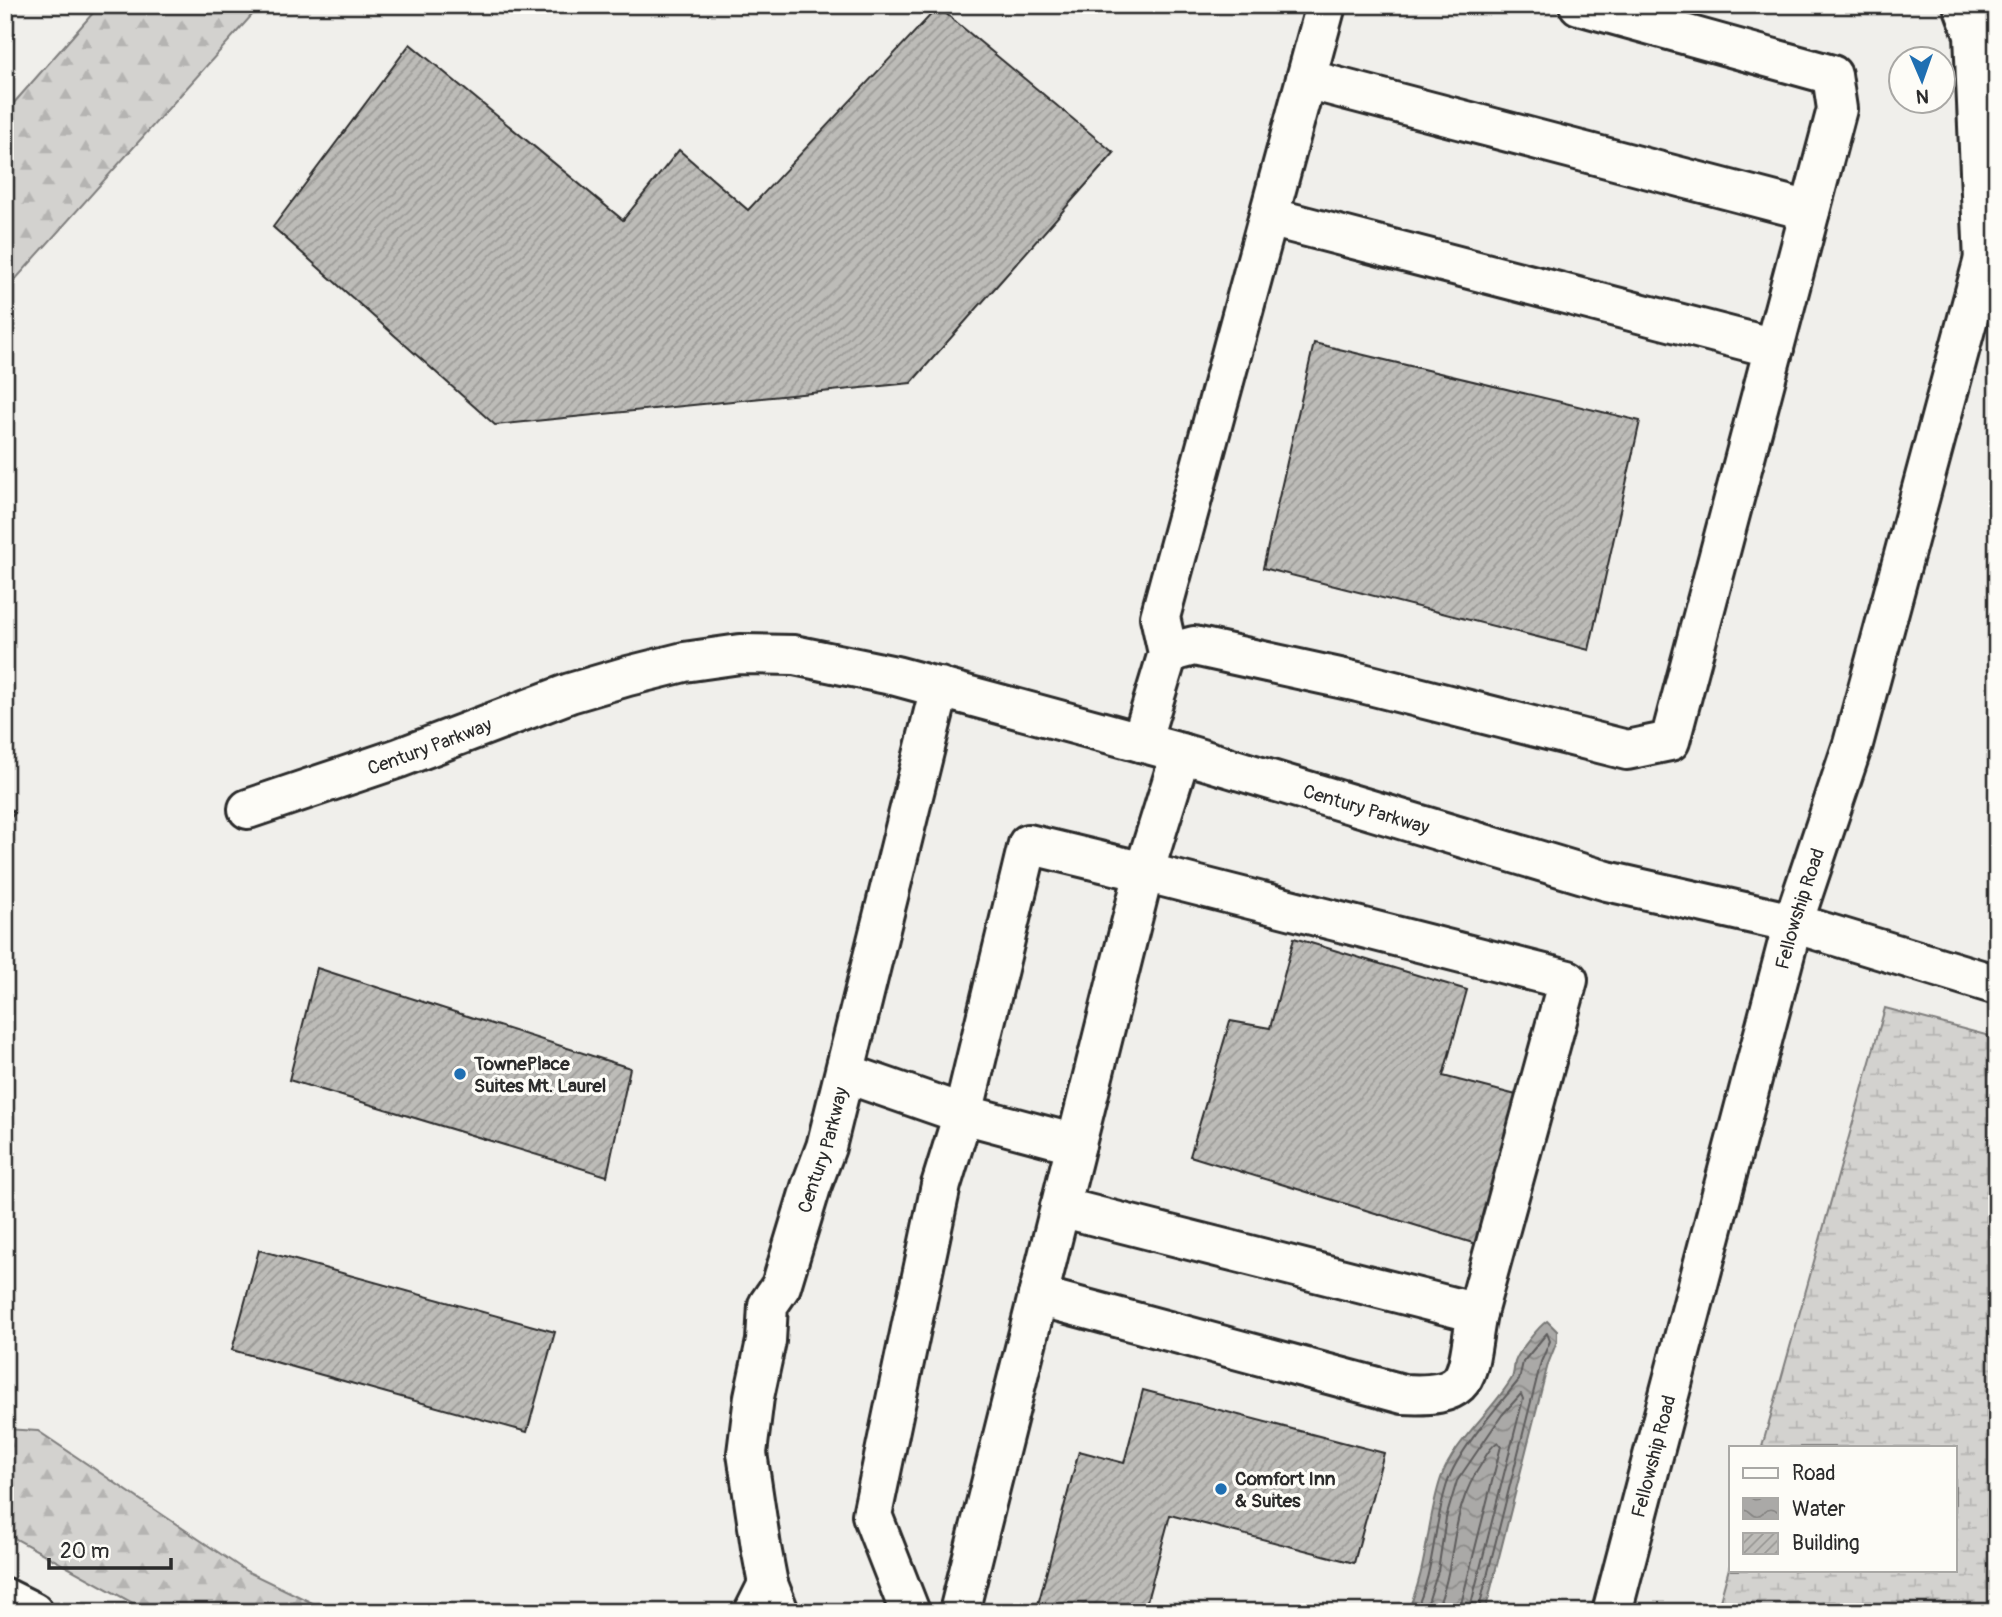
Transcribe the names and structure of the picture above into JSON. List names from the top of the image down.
{
  "streets": {
    "main road": ["Century Parkway", "Fellowship Road"]
  },
  "crossings": [
    ["Century Parkway", "Fellowship Road"]
  ],
  "places": ["TownePlace Suites Mt. Laurel", "Comfort Inn & Suites"],
  "legend": ["Road", "Water", "Building"],
  "scale_bar": "20 m",
  "north": "bottom"
}
